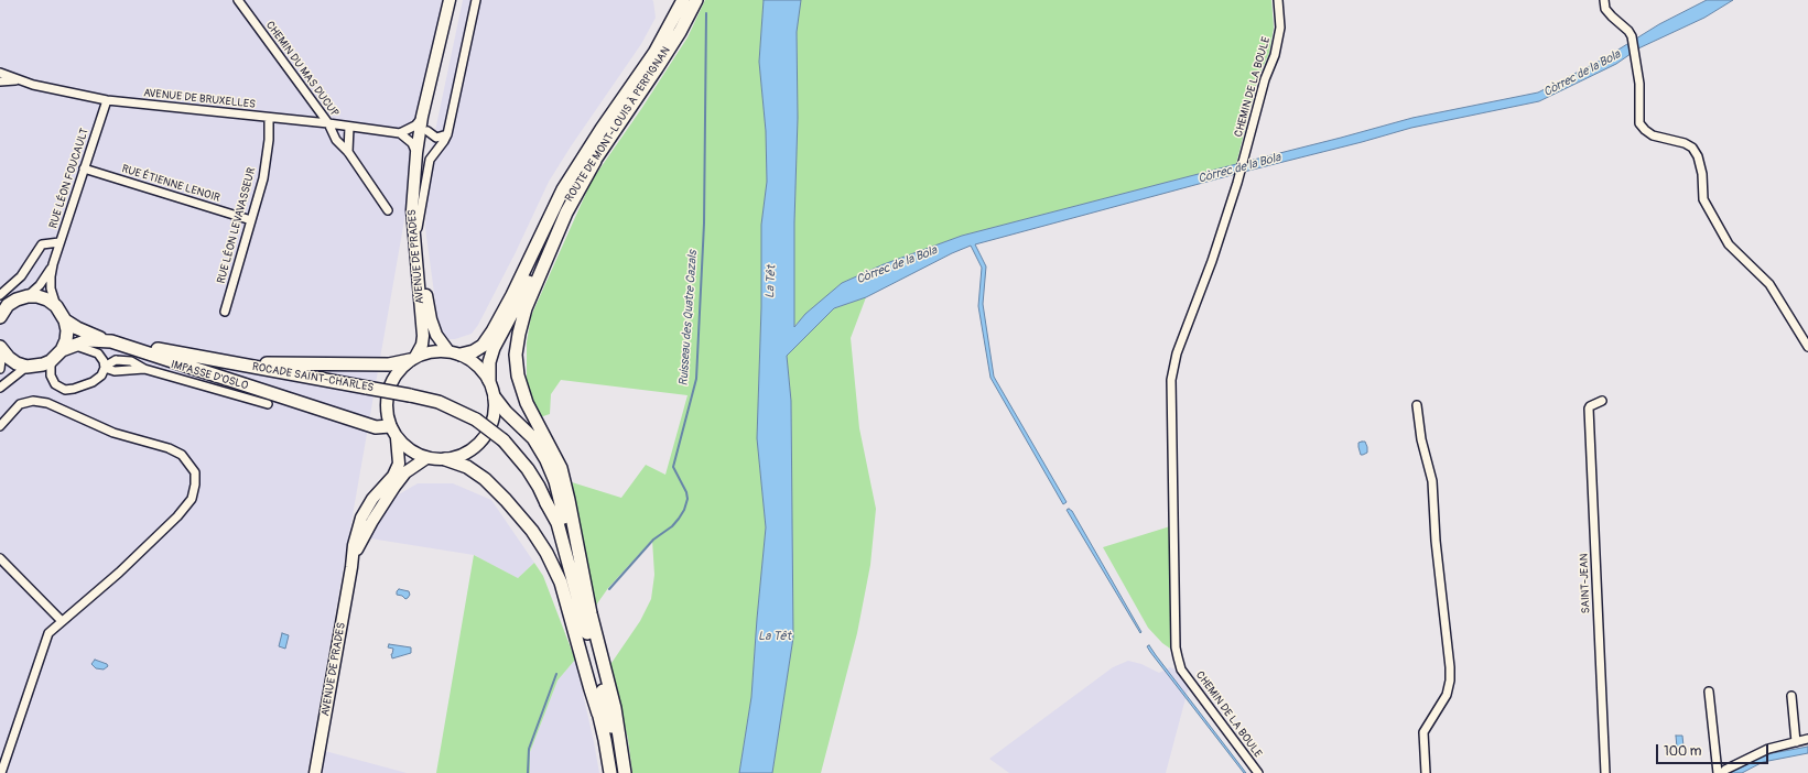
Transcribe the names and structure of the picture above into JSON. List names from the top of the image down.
{
  "streets": {
    "main road": ["ROUTE DE MONT-LOUIS À PERPIGNAN", "AVENUE DE PRADES", "ROCADE SAINT-CHARLES"],
    "street": [
      "CHEMIN DU MAS DUCUP",
      "CHEMIN DE LA BOULE",
      "AVENUE DE BRUXELLES",
      "RUE LÉON FOUCAULT",
      "RUE ÉTIENNE LENOIR",
      "RUE LÉON LEVAVASSEUR",
      "IMPASSE D'OSLO",
      "SAINT-JEAN"
    ]
  },
  "crossings": [
    ["CHEMIN DU MAS DUCUP", "AVENUE DE BRUXELLES"],
    ["AVENUE DE BRUXELLES", "RUE LÉON FOUCAULT"],
    ["AVENUE DE BRUXELLES", "RUE LÉON LEVAVASSEUR"],
    ["RUE LÉON FOUCAULT", "RUE ÉTIENNE LENOIR"],
    ["RUE ÉTIENNE LENOIR", "RUE LÉON LEVAVASSEUR"],
    ["IMPASSE D'OSLO", "ROCADE SAINT-CHARLES"]
  ],
  "water": ["Còrrec de la Bola", "La Têt", "Ruisseau des Quatre Cazals"],
  "scale_bar": "100 m"
}
